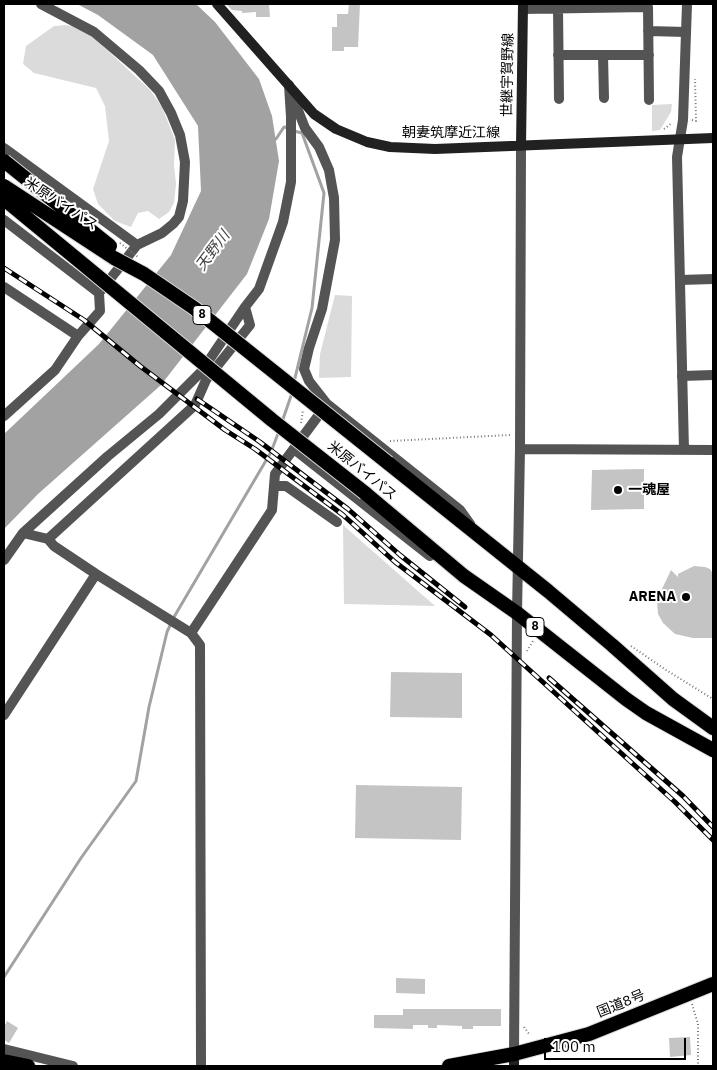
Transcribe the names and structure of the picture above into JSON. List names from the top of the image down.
{
  "streets": {
    "highway": ["米原バイパス", "8", "国道8号"],
    "main road": ["世継宇賀野線", "朝妻筑摩近江線"]
  },
  "crossings": [
    ["世継宇賀野線", "朝妻筑摩近江線"]
  ],
  "water": ["天野川"],
  "places": ["一魂屋", "ARENA"],
  "scale_bar": "100 m"
}
